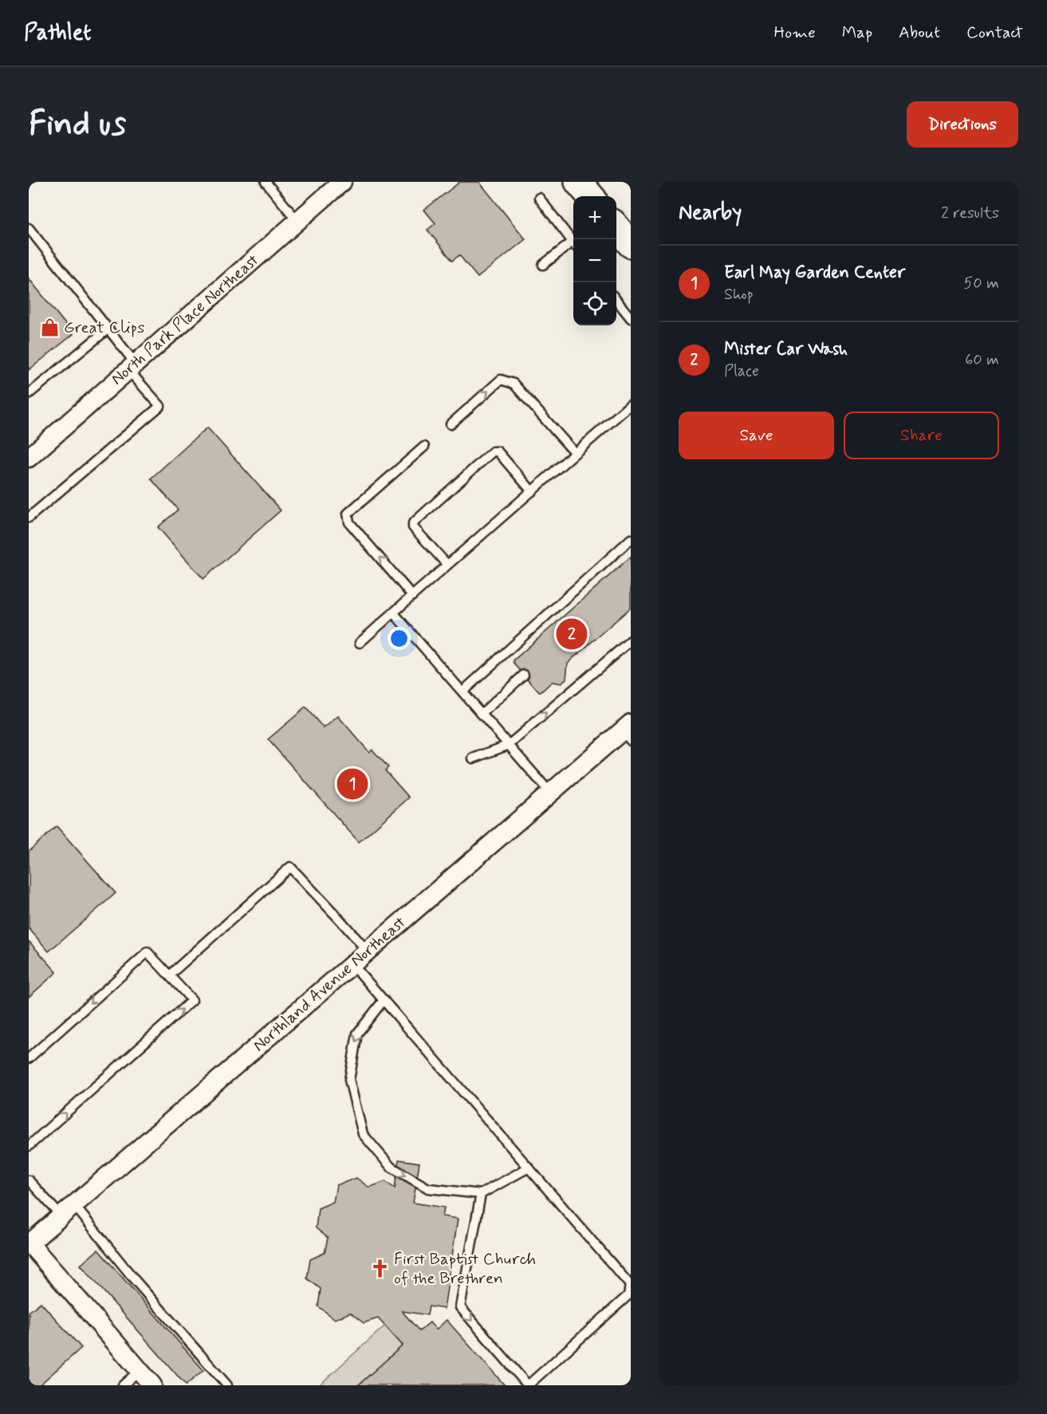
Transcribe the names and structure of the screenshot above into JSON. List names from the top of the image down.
{
  "streets": {
    "street": ["North Park Place Northeast", "Northland Avenue Northeast"]
  },
  "places": {
    "shop": ["Great Clips"],
    "church": ["First Baptist Church of the Brethren"]
  },
  "page": {
    "header": "Pathlet",
    "nav": [
      "Home",
      "Map",
      "About",
      "Contact"
    ],
    "buttons": [
      "Directions",
      ["Save", "Share"]
    ],
    "title": "Find us",
    "heading": ["Nearby", "2 results"],
    "map_buttons": ["+", "−"],
    "list": [
      {
        "mark": "1",
        "name": "Earl May Garden Center",
        "note": "Shop",
        "value": "50 m"
      },
      {
        "mark": "2",
        "name": "Mister Car Wash",
        "note": "Place",
        "value": "60 m"
      }
    ],
    "pins": ["2", "1"]
  }
}
